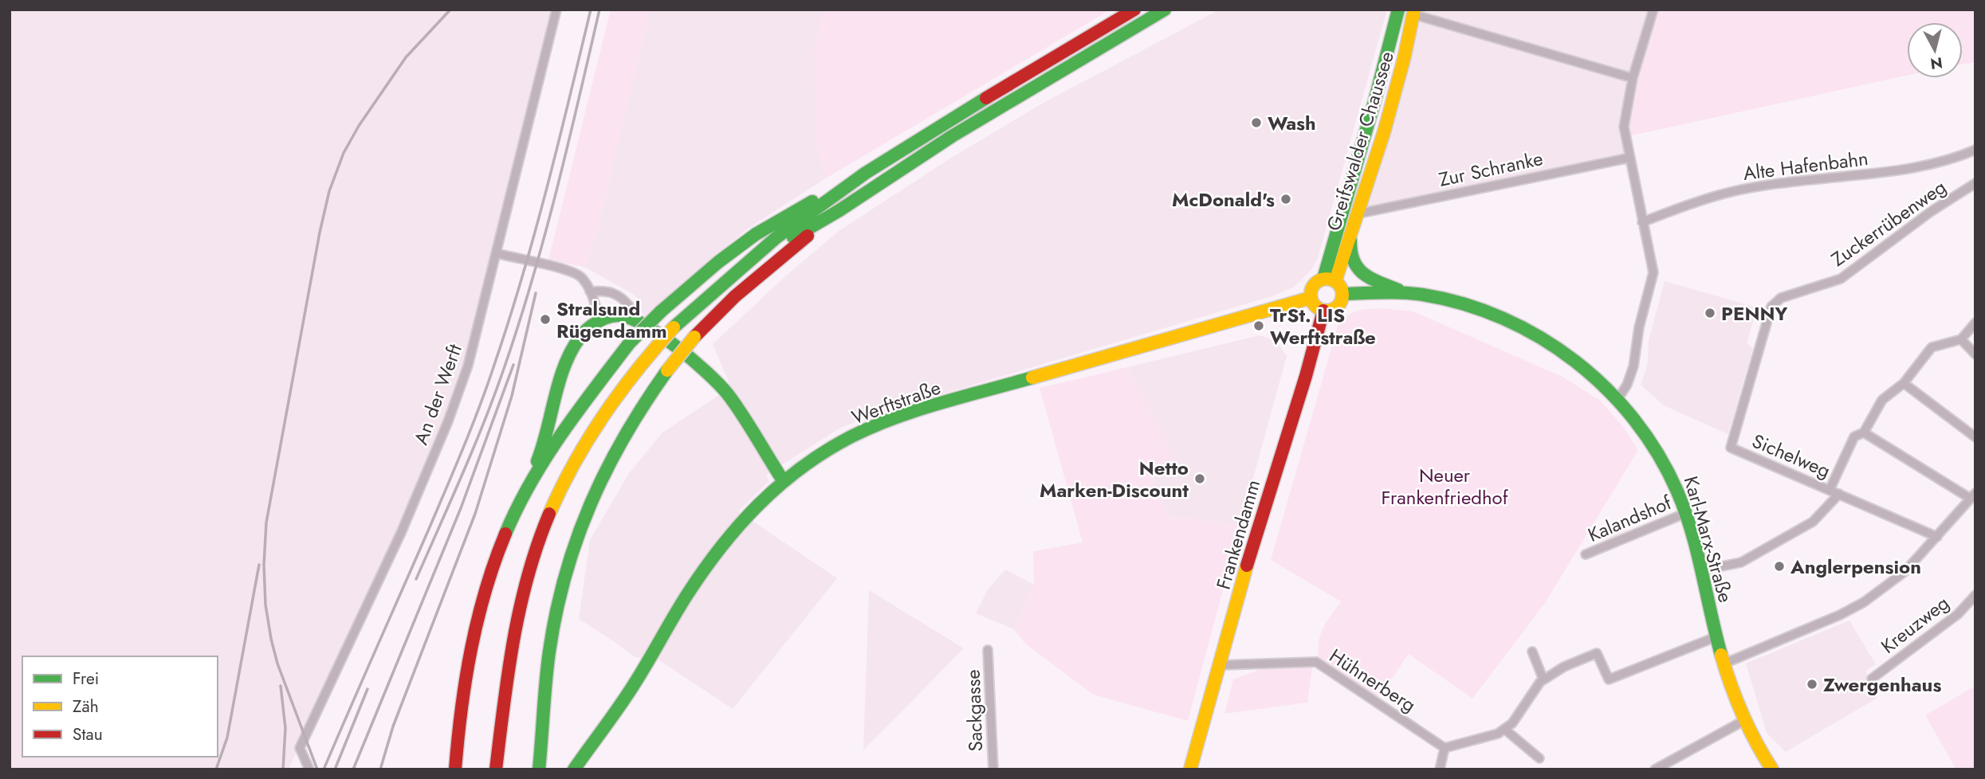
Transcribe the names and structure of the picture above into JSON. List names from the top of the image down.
{
  "streets": {
    "main road": [
      "Greifswalder Chaussee",
      "Werftstraße",
      "Frankendamm",
      "Karl-Marx-Straße"
    ],
    "street": [
      "Alte Hafenbahn",
      "Zur Schranke",
      "Zuckerrübenweg",
      "An der Werft",
      "Sichelweg",
      "Kalandshof",
      "Kreuzweg",
      "Hühnerberg",
      "Sackgasse"
    ]
  },
  "crossings": [
    ["Greifswalder Chaussee", "Zur Schranke"],
    ["Greifswalder Chaussee", "Werftstraße"],
    ["Greifswalder Chaussee", "Frankendamm"],
    ["Greifswalder Chaussee", "Karl-Marx-Straße"],
    ["Zuckerrübenweg", "Sichelweg"],
    ["Werftstraße", "Frankendamm"],
    ["Werftstraße", "Karl-Marx-Straße"],
    ["Sichelweg", "Karl-Marx-Straße"],
    ["Kalandshof", "Karl-Marx-Straße"],
    ["Frankendamm", "Karl-Marx-Straße"],
    ["Frankendamm", "Hühnerberg"]
  ],
  "parks": ["Neuer Frankenfriedhof"],
  "places": [
    "Wash",
    "McDonald's",
    "PENNY",
    "Stralsund Rügendamm",
    "TrSt. LIS Werftstraße",
    "Netto Marken-Discount",
    "Anglerpension",
    "Zwergenhaus"
  ],
  "legend": ["Frei", "Zäh", "Stau"],
  "north": "bottom"
}
